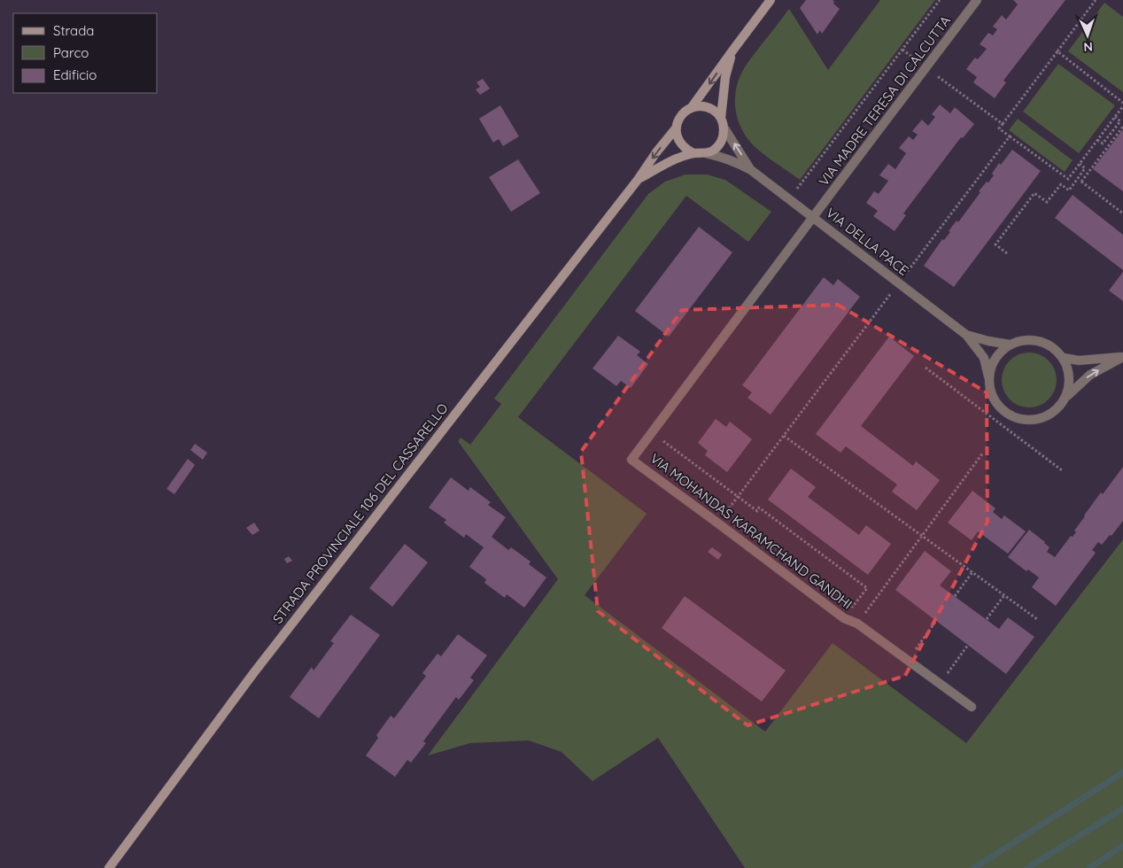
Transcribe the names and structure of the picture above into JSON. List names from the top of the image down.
{
  "streets": {
    "street": [
      "VIA MADRE TERESA DI CALCUTTA",
      "VIA DELLA PACE",
      "STRADA PROVINCIALE 106 DEL CASSARELLO",
      "VIA MOHANDAS KARAMCHAND GANDHI"
    ]
  },
  "crossings": [
    ["VIA MADRE TERESA DI CALCUTTA", "VIA DELLA PACE"],
    ["VIA MADRE TERESA DI CALCUTTA", "VIA MOHANDAS KARAMCHAND GANDHI"],
    ["VIA DELLA PACE", "STRADA PROVINCIALE 106 DEL CASSARELLO"],
    ["VIA DELLA PACE", "VIA MOHANDAS KARAMCHAND GANDHI"]
  ],
  "legend": ["Strada", "Parco", "Edificio"],
  "north": "bottom"
}
